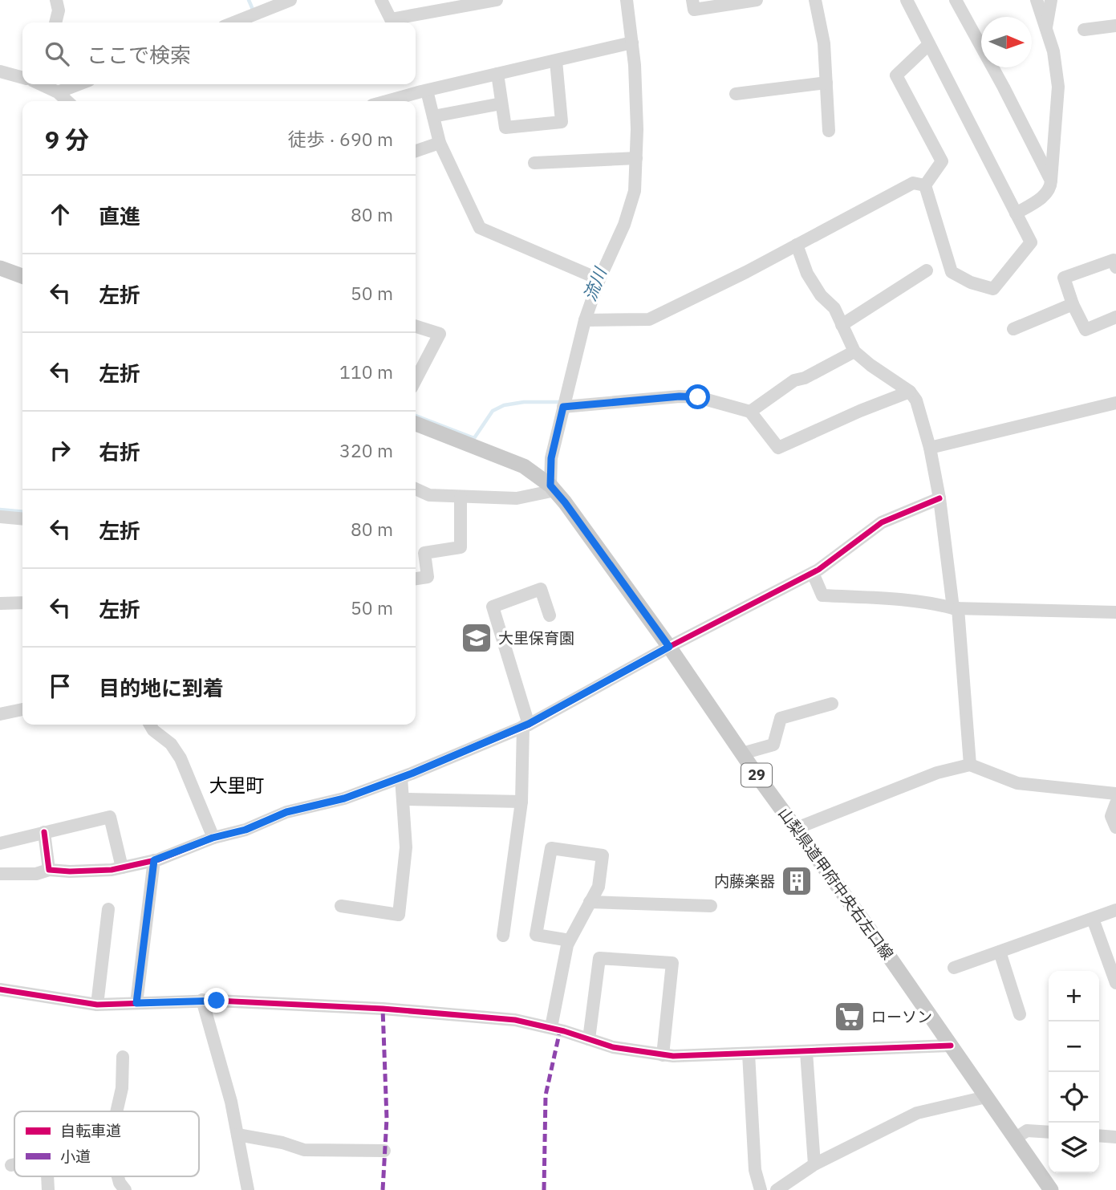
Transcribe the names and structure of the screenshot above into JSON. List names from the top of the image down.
{
  "streets": {
    "main road": ["29", "山梨県道甲府中央右左口線"]
  },
  "districts": ["大里町"],
  "water": ["流川"],
  "places": {
    "school or university": ["大里保育園"],
    "building": ["内藤楽器"],
    "supermarket": ["ローソン"]
  },
  "legend": ["自転車道", "小道"],
  "north": "right",
  "page": {
    "search": "ここで検索",
    "heading": ["9 分", "徒歩 · 690 m"],
    "list": [
      ["直進", "80 m"],
      ["左折", "50 m"],
      ["左折", "110 m"],
      ["右折", "320 m"],
      ["左折", "80 m"],
      ["左折", "50 m"],
      "目的地に到着"
    ],
    "map_buttons": ["+", "−"]
  }
}
